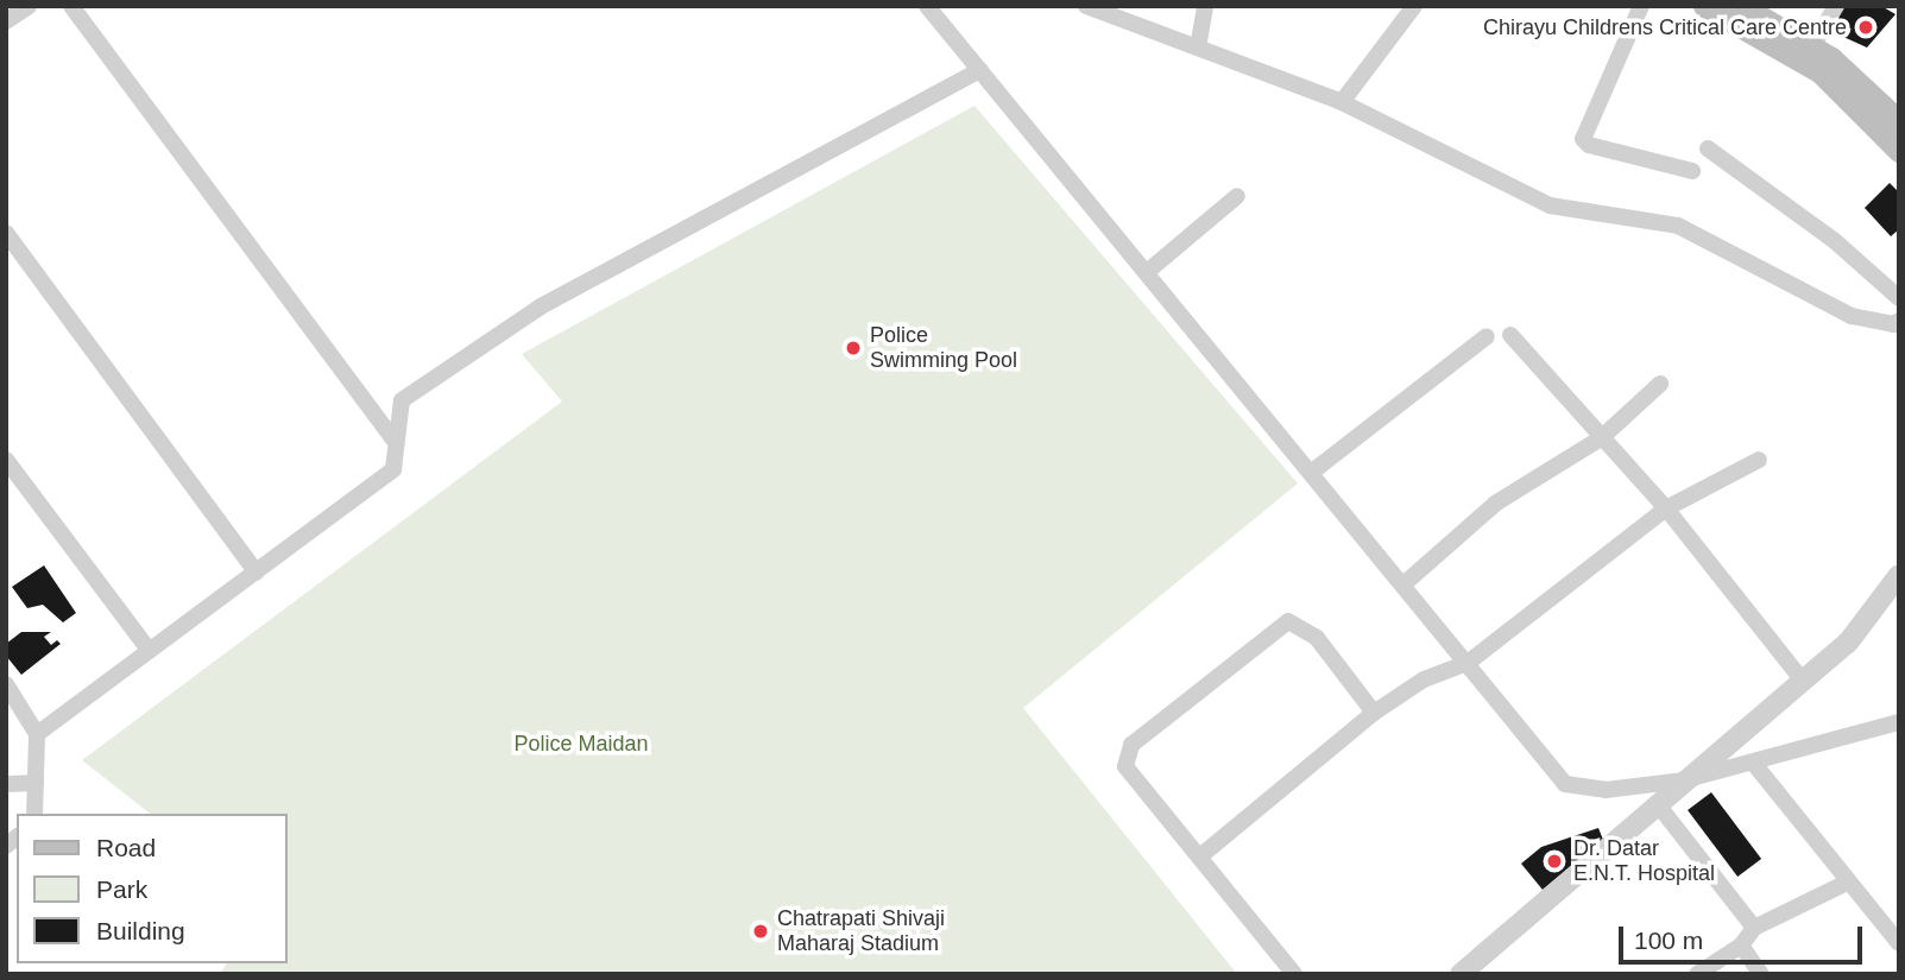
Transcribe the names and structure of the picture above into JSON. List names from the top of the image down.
{
  "parks": ["Police Maidan"],
  "places": [
    "Chirayu Childrens Critical Care Centre",
    "Police Swimming Pool",
    "Dr. Datar E.N.T. Hospital",
    "Chatrapati Shivaji Maharaj Stadium"
  ],
  "legend": ["Road", "Park", "Building"],
  "scale_bar": "100 m"
}
